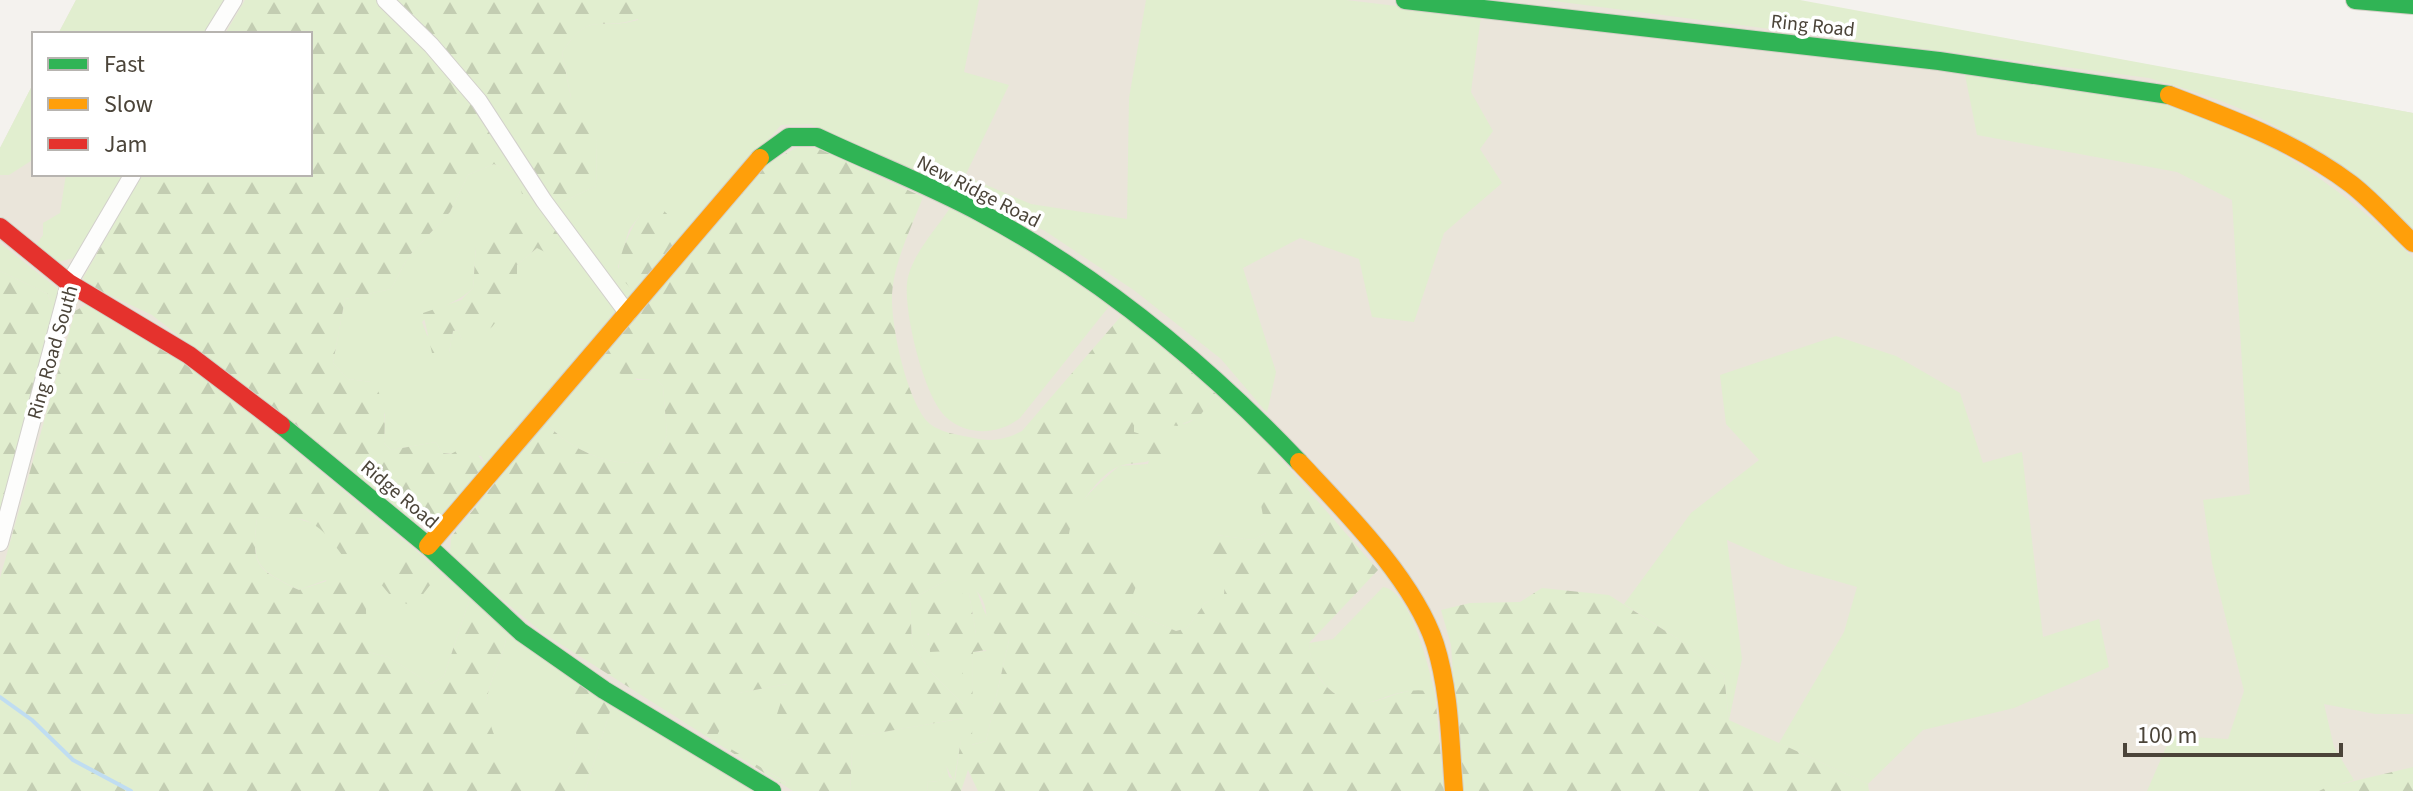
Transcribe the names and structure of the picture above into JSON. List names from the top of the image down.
{
  "streets": {
    "street": [
      "Ring Road",
      "New Ridge Road",
      "Ring Road South",
      "Ridge Road"
    ]
  },
  "crossings": [
    ["New Ridge Road", "Ridge Road"],
    ["Ring Road South", "Ridge Road"]
  ],
  "legend": ["Fast", "Slow", "Jam"],
  "scale_bar": "100 m"
}
